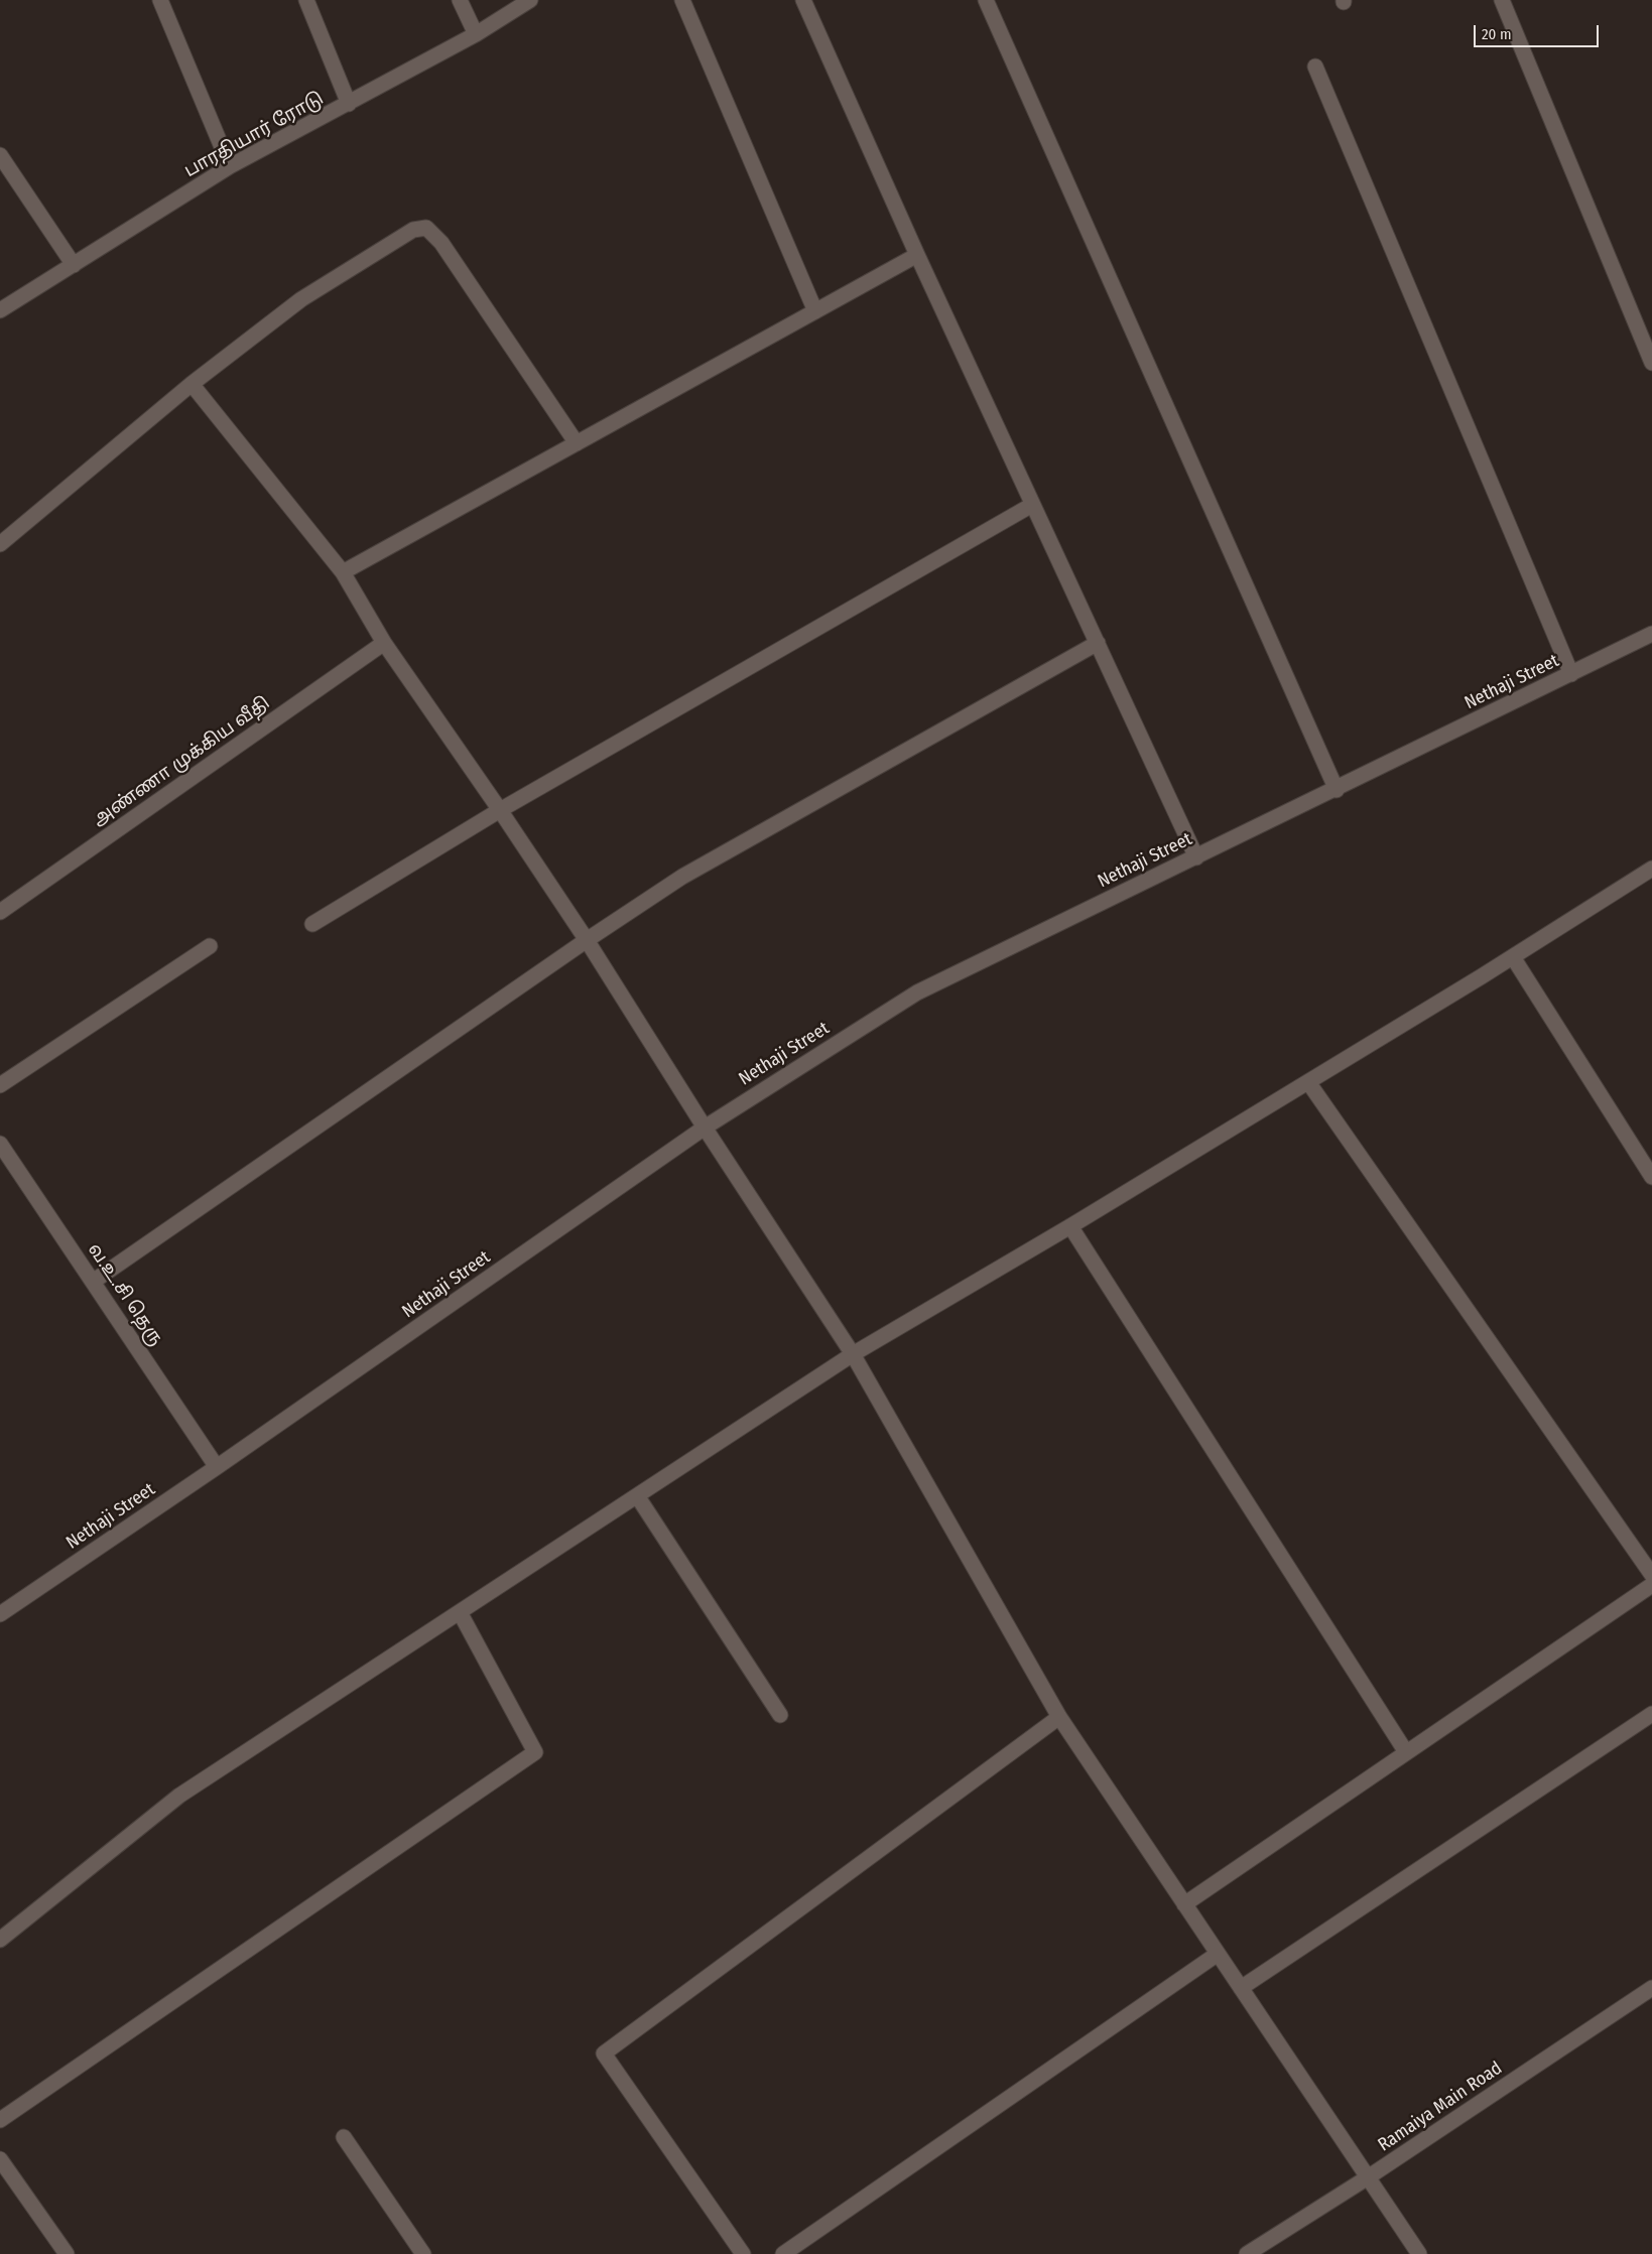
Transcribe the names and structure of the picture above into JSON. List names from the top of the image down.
{
  "streets": {
    "street": [
      "பாரதியார் ரோடு",
      "Nethaji Street",
      "அண்ணா முக்கிய வீதி",
      "வ.உ.சி தெரு",
      "Ramaiya Main Road"
    ]
  },
  "crossings": [
    ["Nethaji Street", "வ.உ.சி தெரு"]
  ],
  "scale_bar": "20 m"
}
